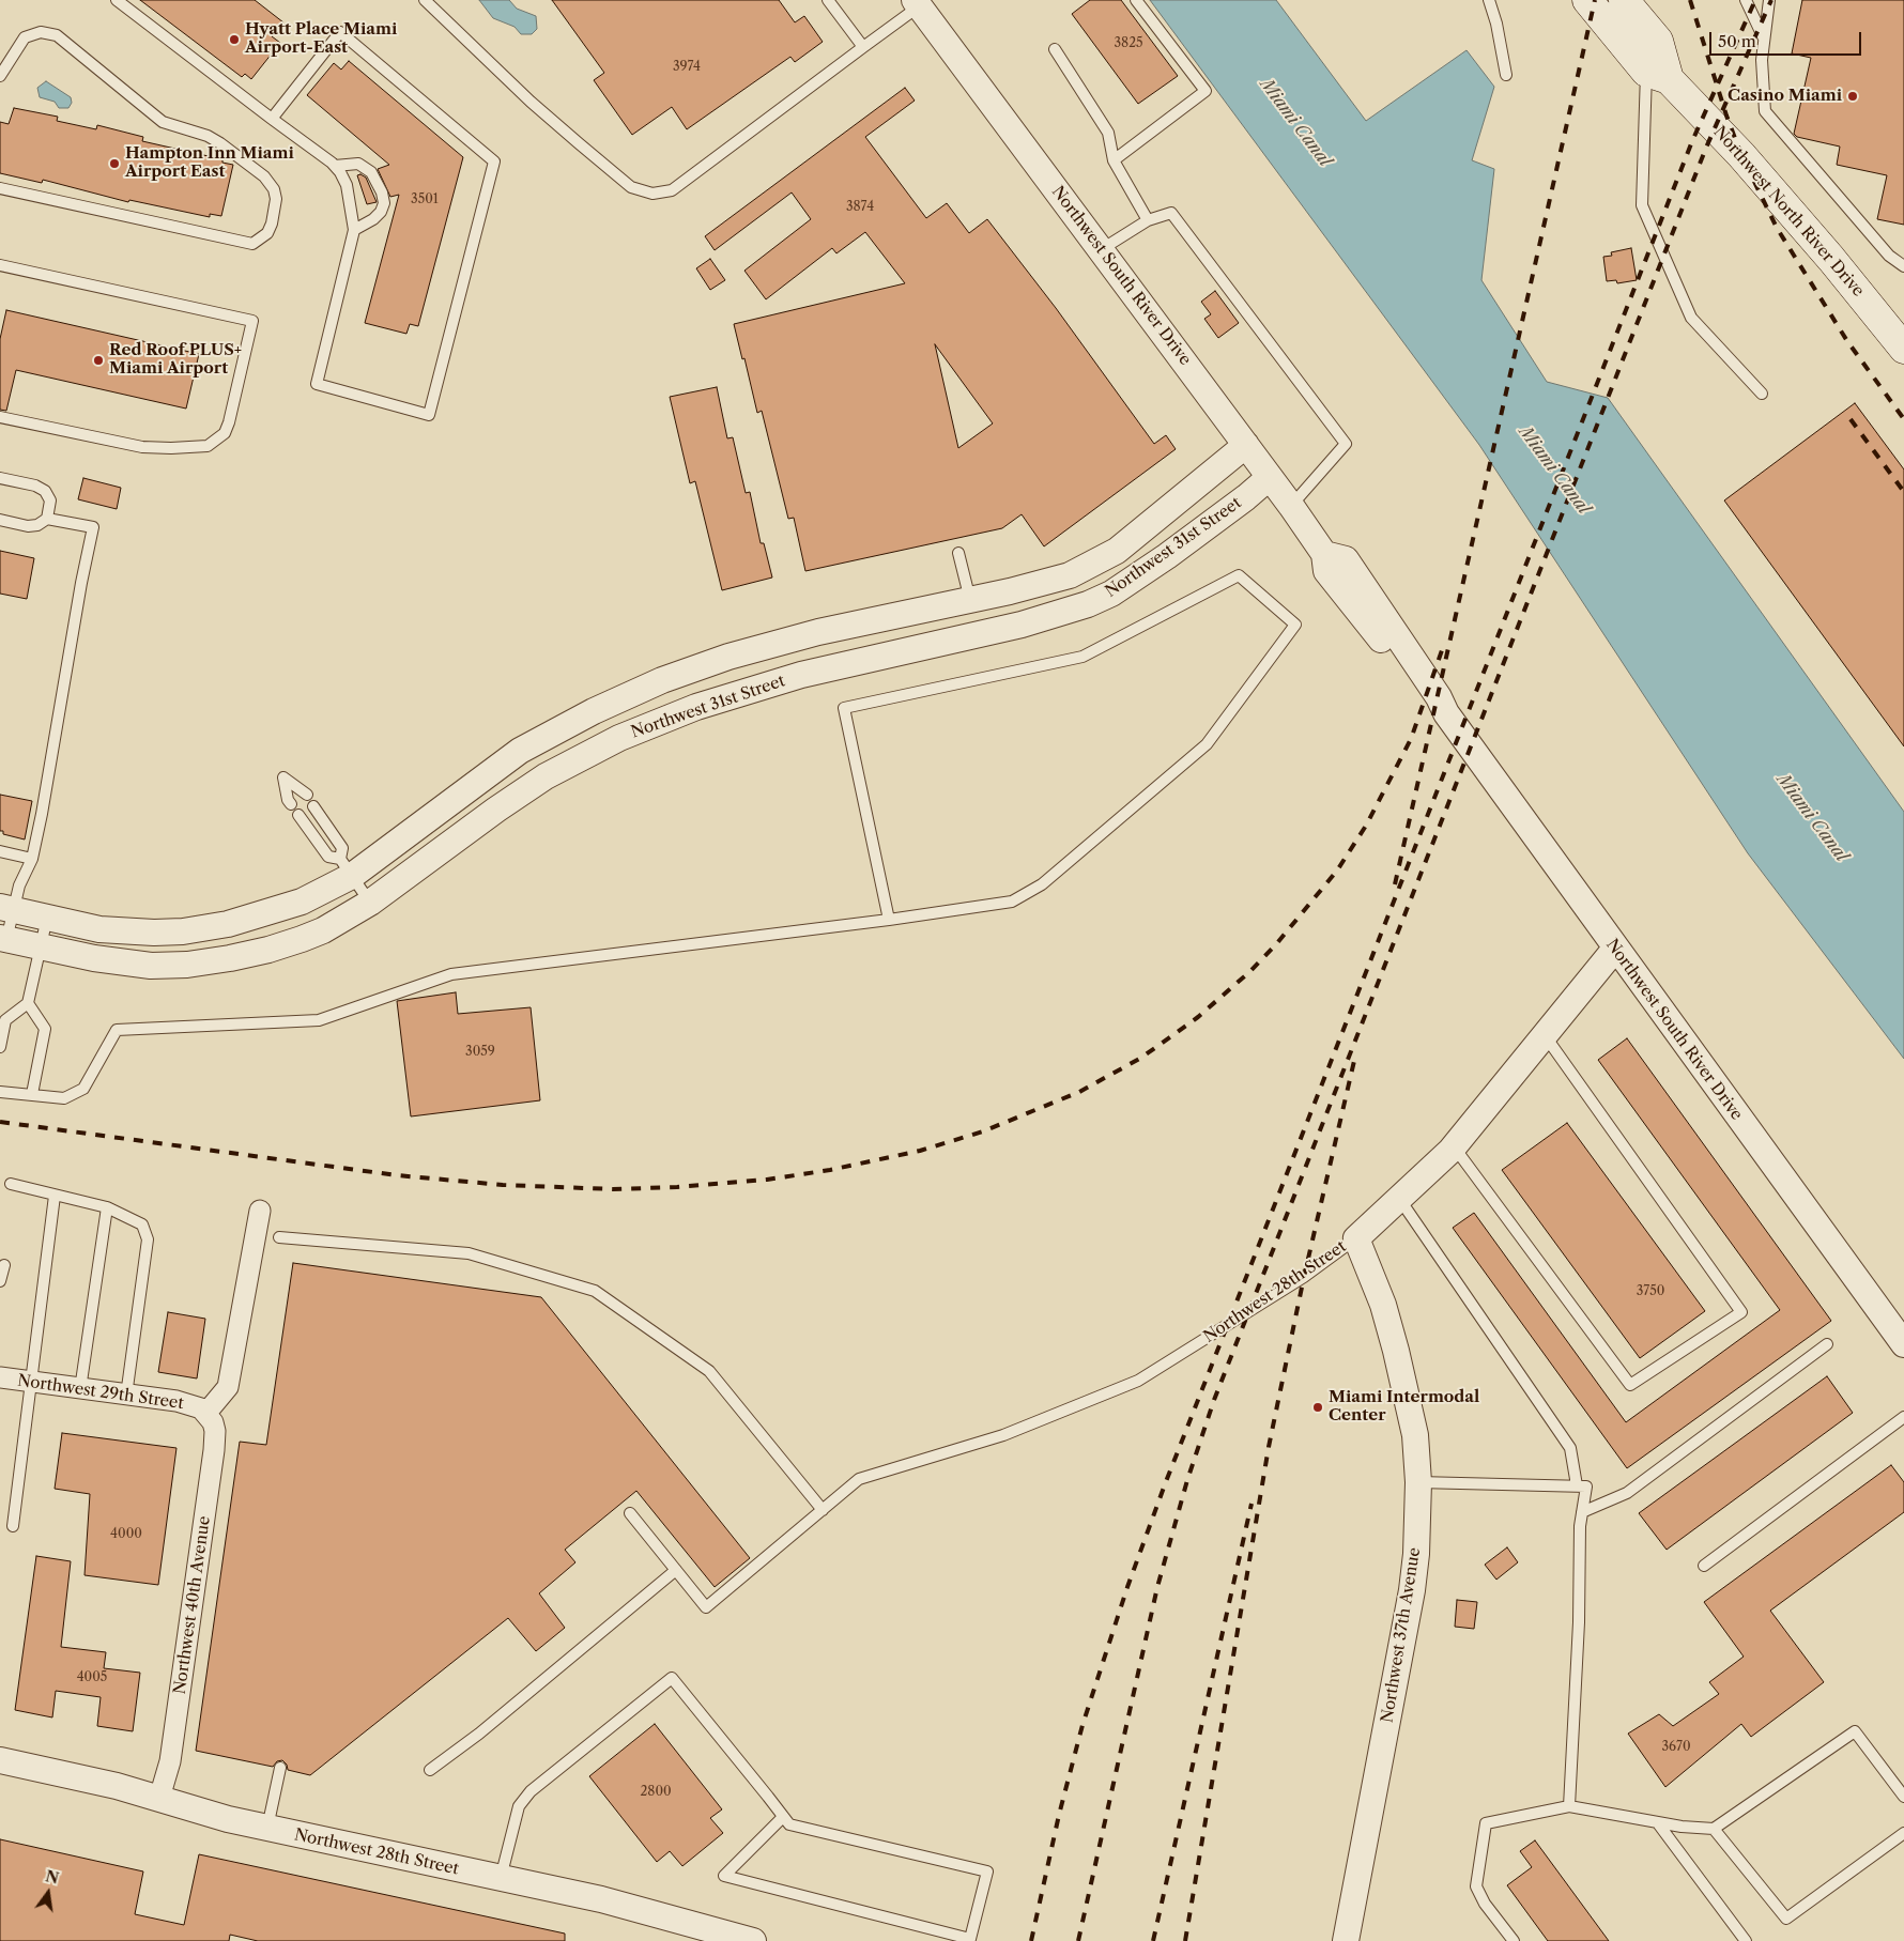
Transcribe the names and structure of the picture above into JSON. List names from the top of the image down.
{
  "streets": {
    "main road": ["Northwest North River Drive"],
    "street": [
      "Northwest South River Drive",
      "Northwest 31st Street",
      "Northwest 28th Street",
      "Northwest 29th Street",
      "Northwest 40th Avenue",
      "Northwest 37th Avenue"
    ]
  },
  "crossings": [
    ["Northwest South River Drive", "Northwest 31st Street"],
    ["Northwest South River Drive", "Northwest 28th Street"],
    ["Northwest 28th Street", "Northwest 40th Avenue"],
    ["Northwest 28th Street", "Northwest 37th Avenue"],
    ["Northwest 29th Street", "Northwest 40th Avenue"]
  ],
  "water": ["Miami Canal"],
  "places": [
    "Hyatt Place Miami Airport-East",
    "Casino Miami",
    "Hampton Inn Miami Airport East",
    "Red Roof PLUS+ Miami Airport",
    "Miami Intermodal Center"
  ],
  "house_numbers": [
    "3825",
    "3974",
    "3501",
    "3874",
    "3059",
    "3750",
    "4000",
    "4005",
    "3670",
    "2800"
  ],
  "scale_bar": "50 m",
  "north": "top"
}
